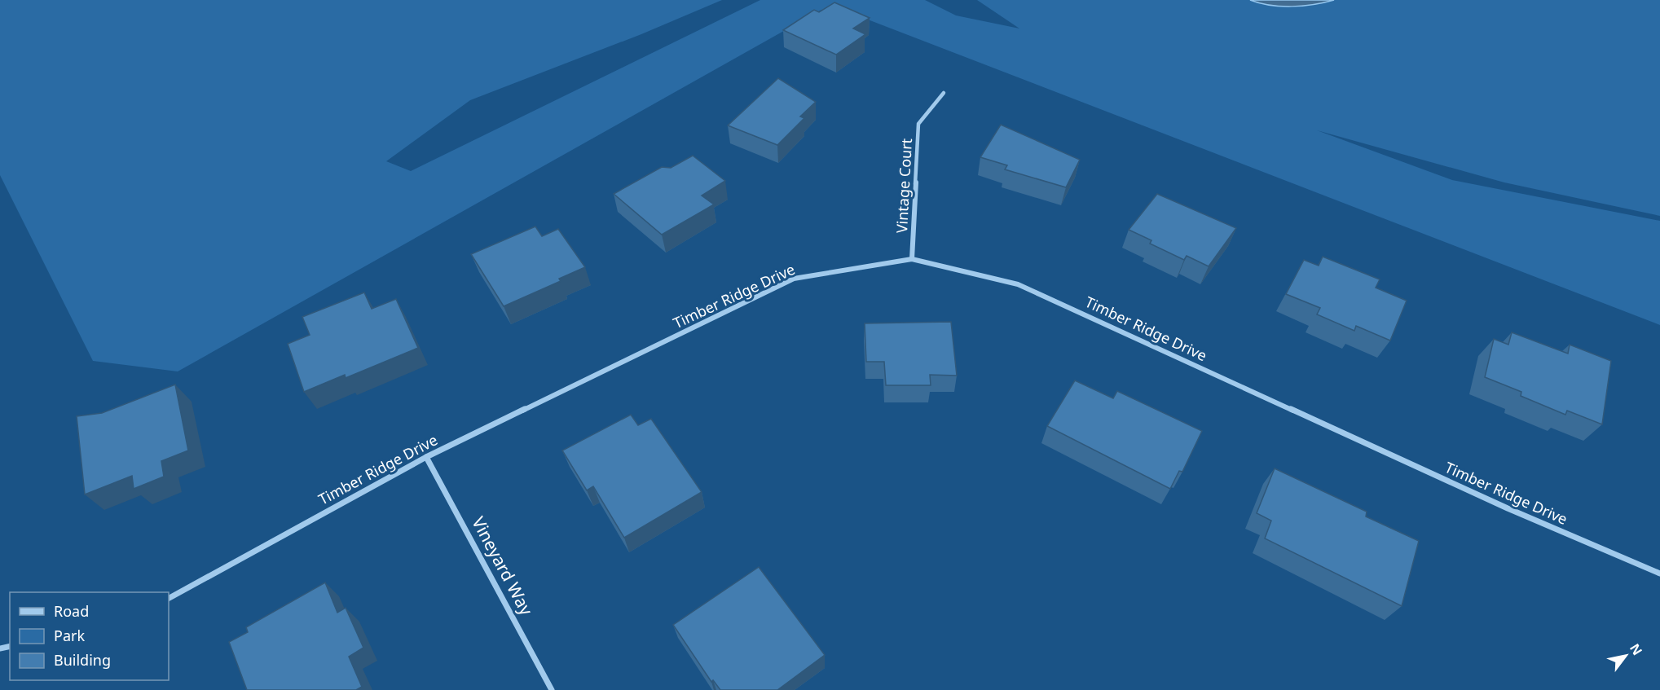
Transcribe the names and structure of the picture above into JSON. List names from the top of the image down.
{
  "streets": {
    "street": ["Vintage Court", "Timber Ridge Drive", "Vineyard Way"]
  },
  "crossings": [
    ["Vintage Court", "Timber Ridge Drive"],
    ["Timber Ridge Drive", "Vineyard Way"]
  ],
  "legend": ["Road", "Park", "Building"],
  "north": "top right"
}
